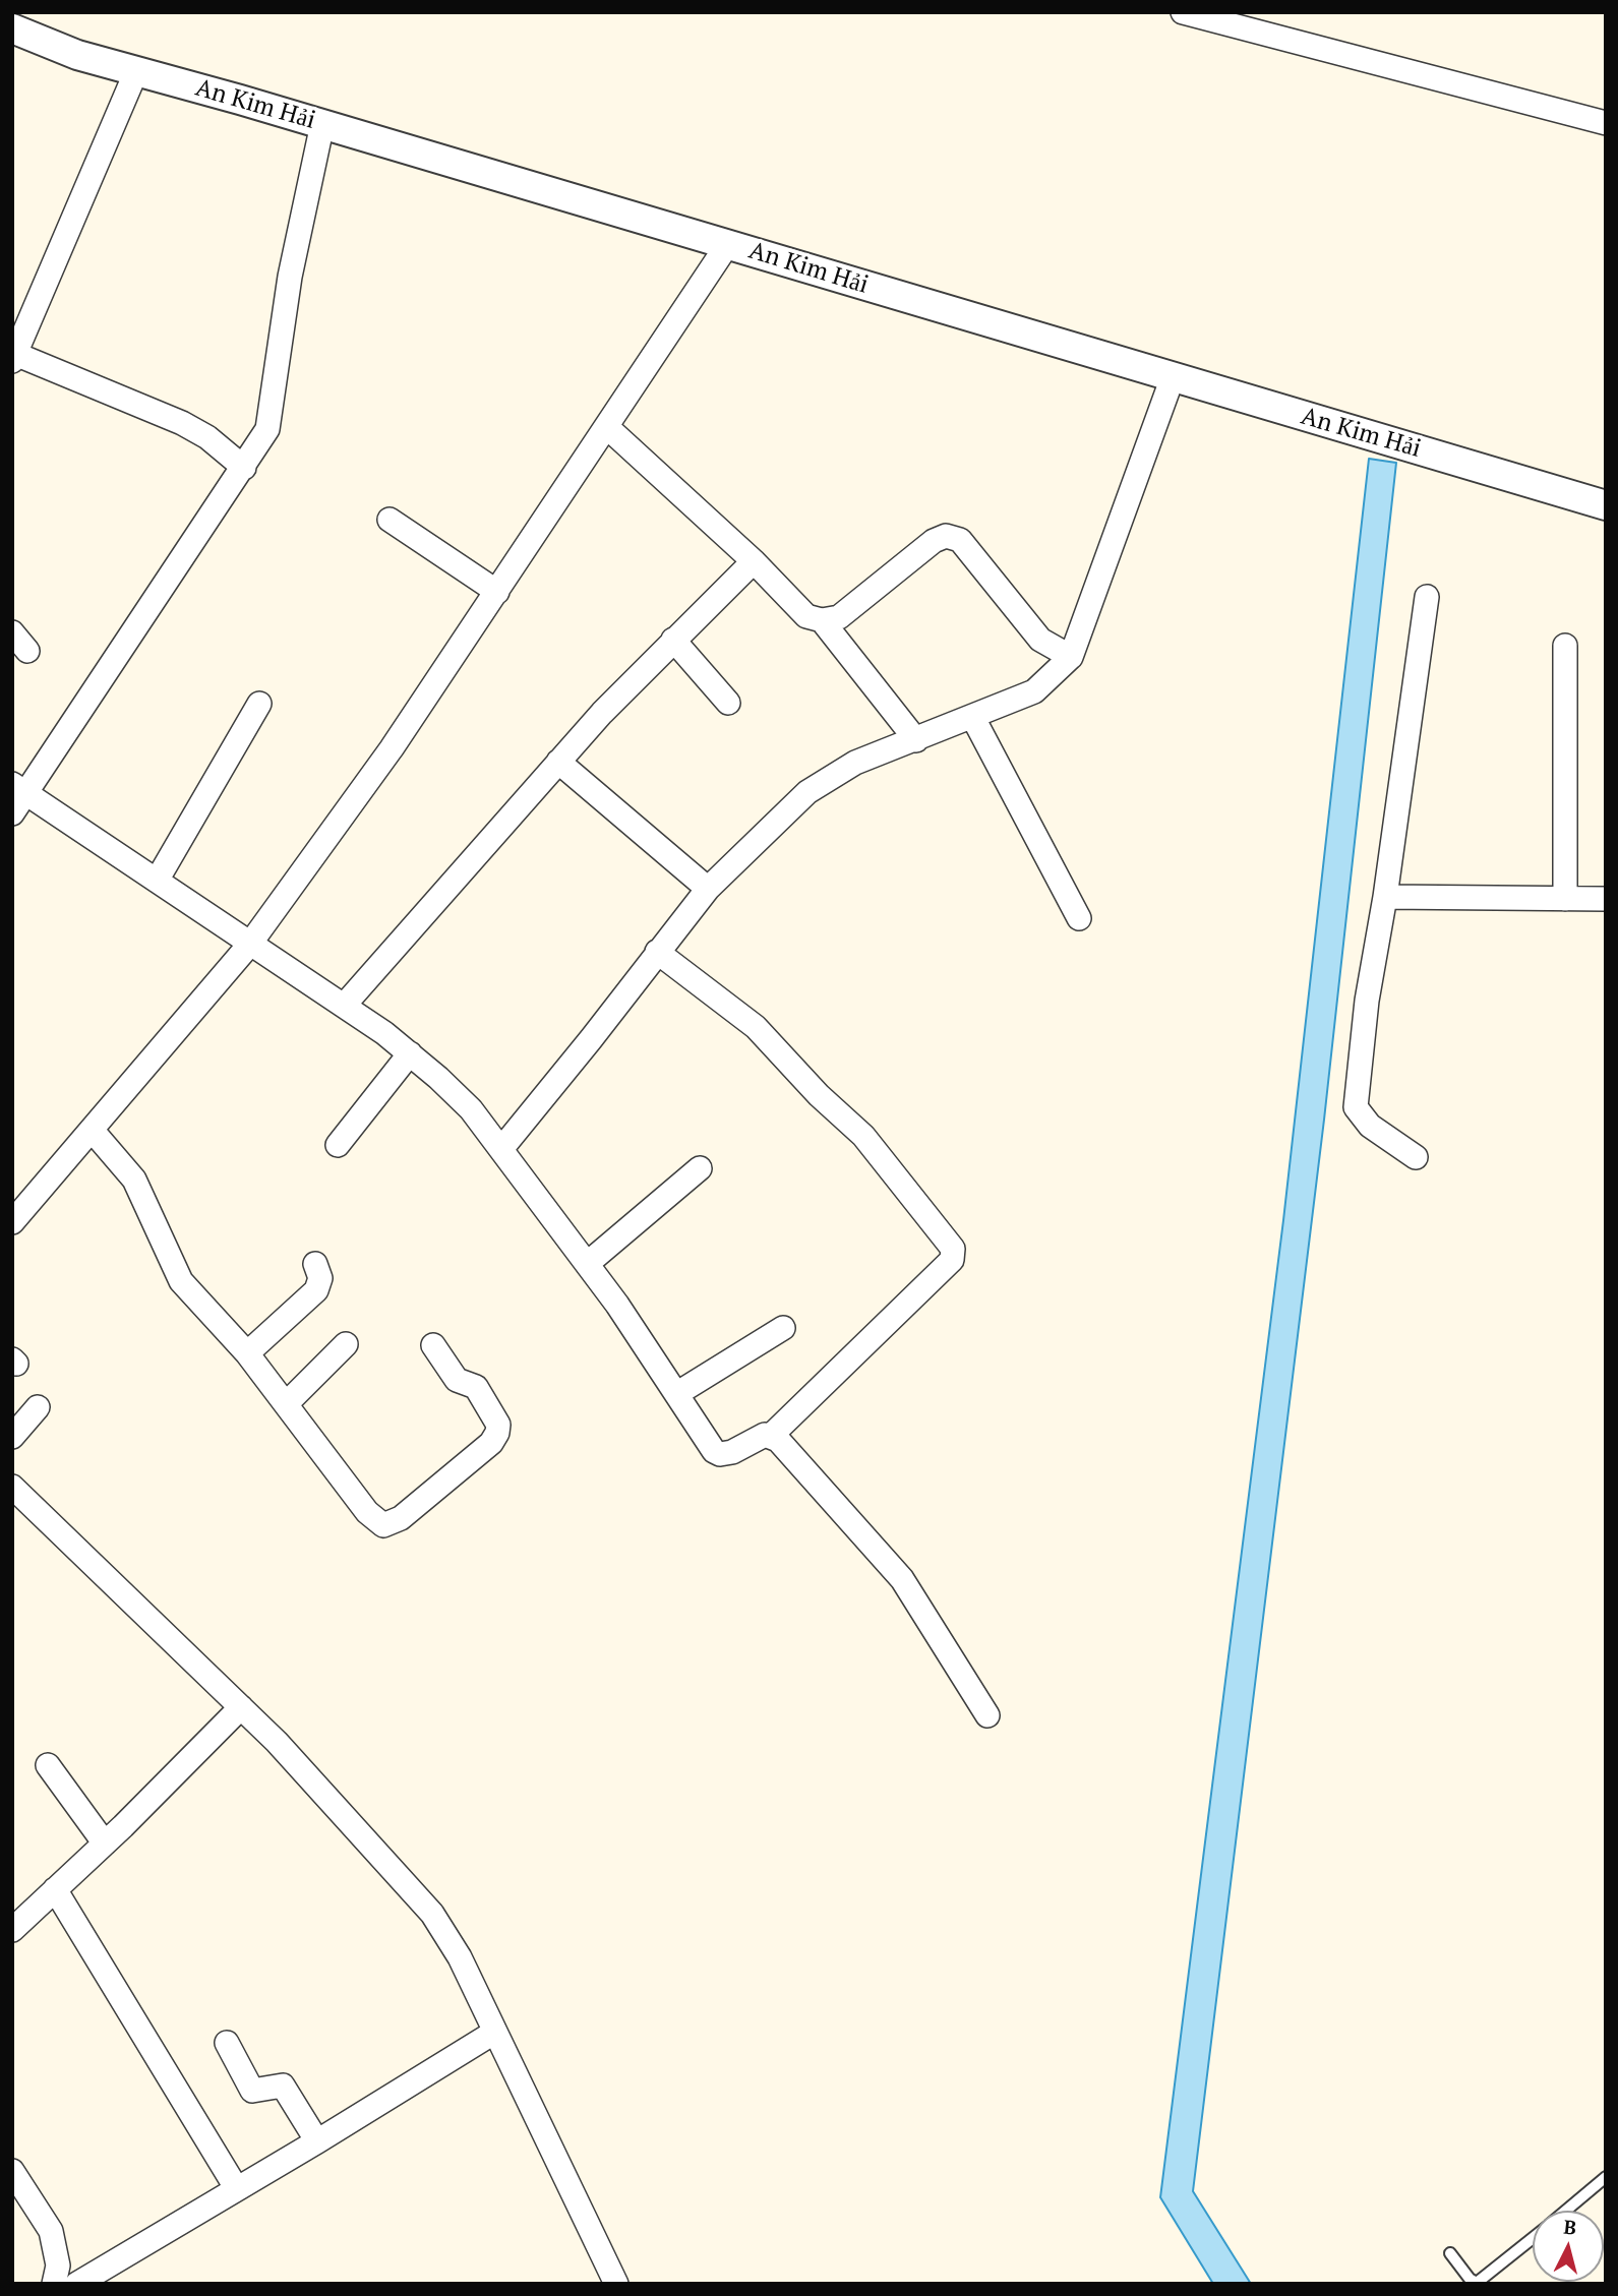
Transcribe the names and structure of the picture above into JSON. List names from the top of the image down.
{
  "streets": {
    "street": ["An Kim Hải"]
  },
  "north": "top"
}
